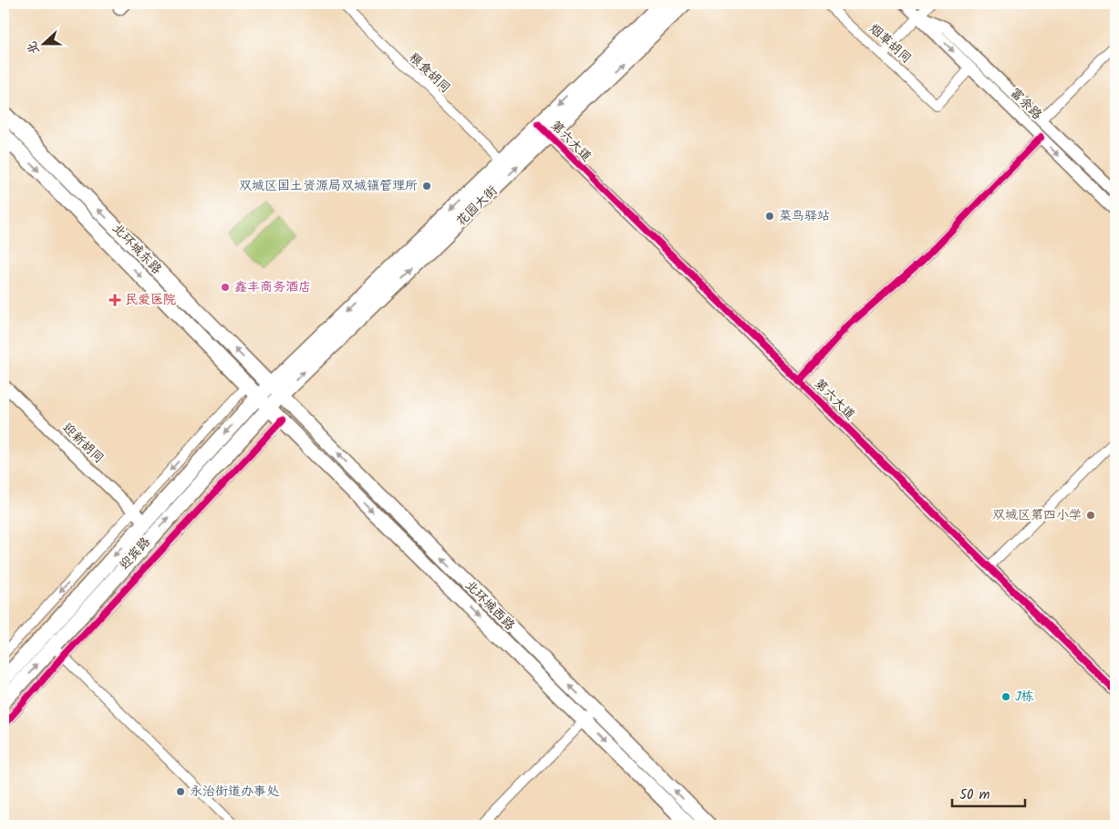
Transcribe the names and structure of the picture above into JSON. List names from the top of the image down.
{
  "streets": {
    "main road": [
      "花园大街",
      "北环城东路",
      "迎宾路",
      "北环城西路"
    ],
    "street": [
      "烟草胡同",
      "粮食胡同",
      "富余路",
      "第六大道",
      "迎新胡同"
    ]
  },
  "crossings": [
    ["烟草胡同", "富余路"],
    ["粮食胡同", "花园大街"],
    ["第六大道", "花园大街"],
    ["花园大街", "北环城东路"],
    ["花园大街", "迎宾路"],
    ["花园大街", "北环城西路"],
    ["北环城东路", "迎宾路"],
    ["北环城东路", "北环城西路"],
    ["迎新胡同", "迎宾路"],
    ["迎宾路", "北环城西路"]
  ],
  "places": {
    "other": [
      "双城区国土资源局双城镇管理所",
      "菜鸟驿站",
      "鑫丰商务酒店",
      "双城区第四小学",
      "J栋",
      "永治街道办事处"
    ],
    "health": ["民爱医院"]
  },
  "scale_bar": "50 m",
  "north": "left"
}
